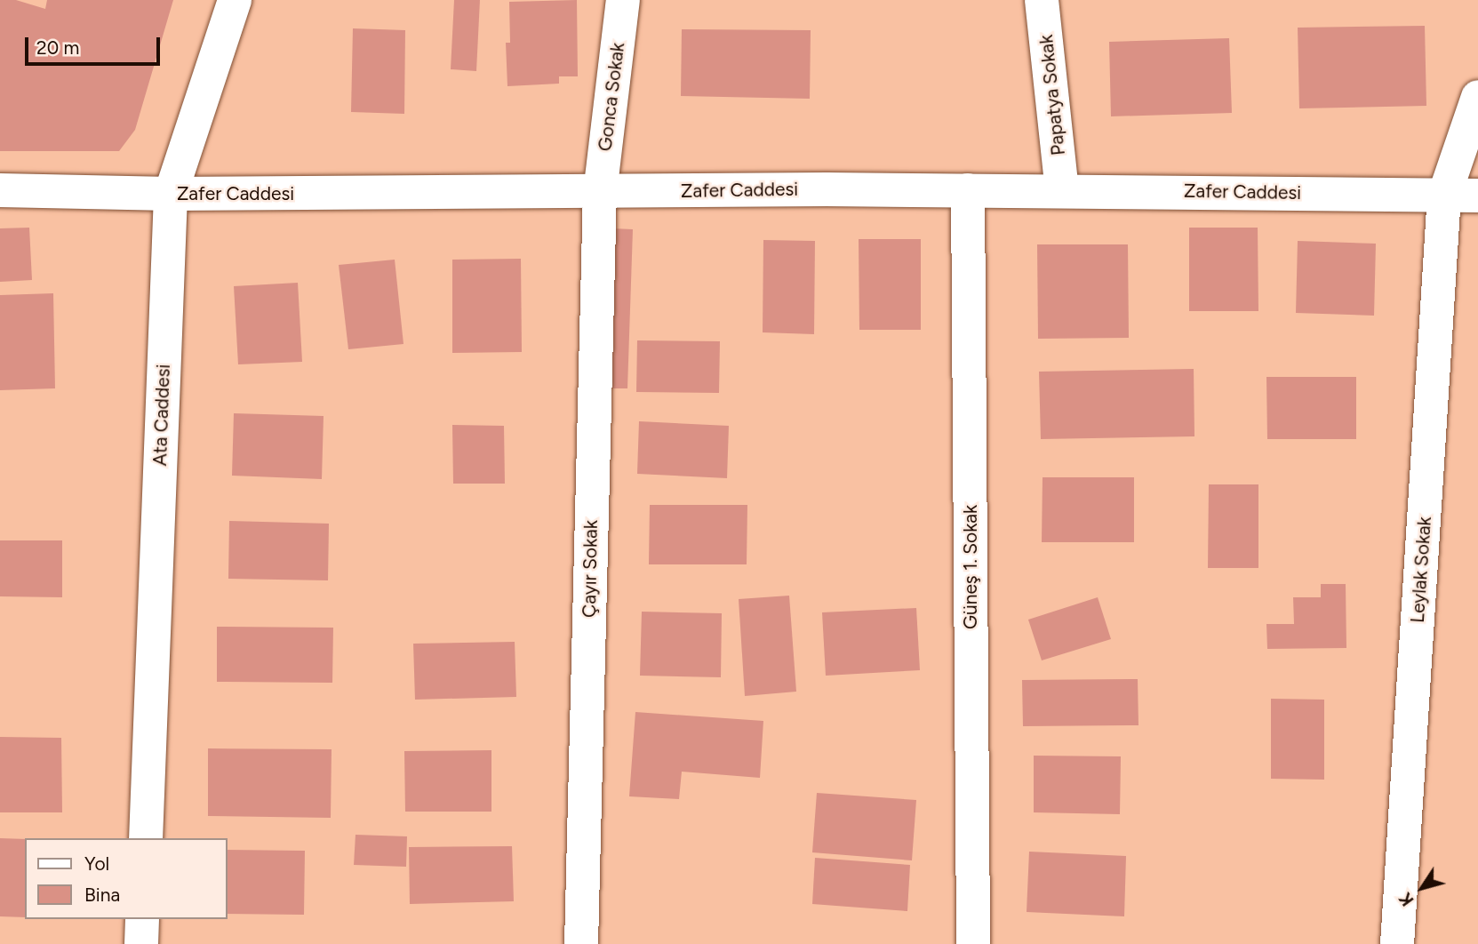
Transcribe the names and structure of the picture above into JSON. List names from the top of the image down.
{
  "streets": {
    "street": [
      "Papatya Sokak",
      "Gonca Sokak",
      "Zafer Caddesi",
      "Ata Caddesi",
      "Güneş 1. Sokak",
      "Çayır Sokak",
      "Leylak Sokak"
    ]
  },
  "crossings": [
    ["Papatya Sokak", "Zafer Caddesi"],
    ["Gonca Sokak", "Zafer Caddesi"],
    ["Gonca Sokak", "Çayır Sokak"],
    ["Zafer Caddesi", "Ata Caddesi"],
    ["Zafer Caddesi", "Güneş 1. Sokak"],
    ["Zafer Caddesi", "Çayır Sokak"],
    ["Zafer Caddesi", "Leylak Sokak"]
  ],
  "legend": ["Yol", "Bina"],
  "scale_bar": "20 m",
  "north": "bottom left"
}
